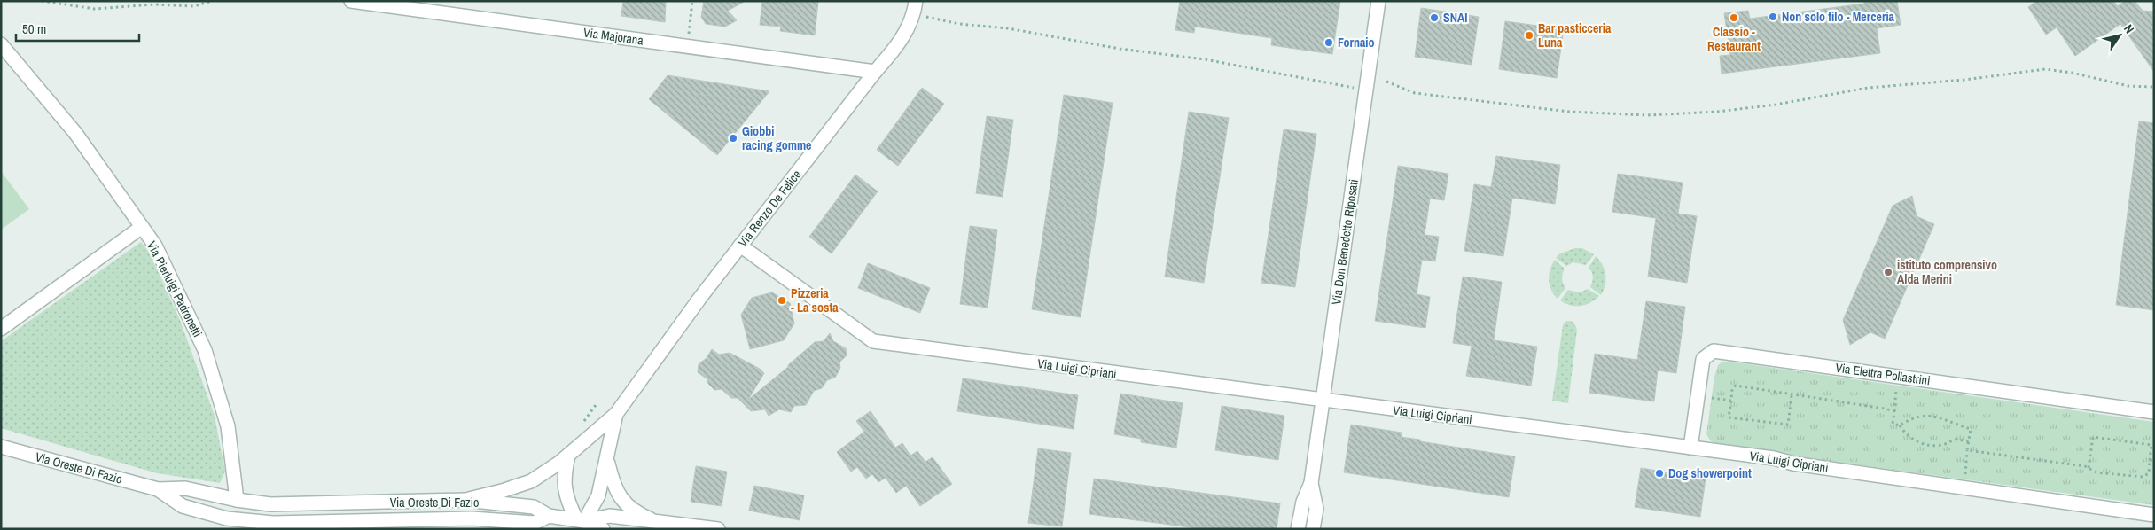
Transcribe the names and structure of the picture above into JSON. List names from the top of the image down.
{
  "streets": {
    "street": [
      "Via Majorana",
      "Via Renzo De Felice",
      "Via Don Benedetto Riposati",
      "Via Pierluigi Padronetti",
      "Via Luigi Cipriani",
      "Via Elettra Pollastrini",
      "Via Oreste Di Fazio"
    ]
  },
  "crossings": [
    ["Via Majorana", "Via Renzo De Felice"],
    ["Via Renzo De Felice", "Via Luigi Cipriani"],
    ["Via Renzo De Felice", "Via Oreste Di Fazio"],
    ["Via Don Benedetto Riposati", "Via Luigi Cipriani"],
    ["Via Pierluigi Padronetti", "Via Oreste Di Fazio"],
    ["Via Luigi Cipriani", "Via Elettra Pollastrini"]
  ],
  "places": [
    "Non solo filo - Merceria",
    "SNAI",
    "Classio - Restaurant",
    "Bar pasticceria Luna",
    "Fornaio",
    "Giobbi racing gomme",
    "istituto comprensivo Alda Merini",
    "Pizzeria - La sosta",
    "Dog showerpoint"
  ],
  "scale_bar": "50 m",
  "north": "top right"
}
